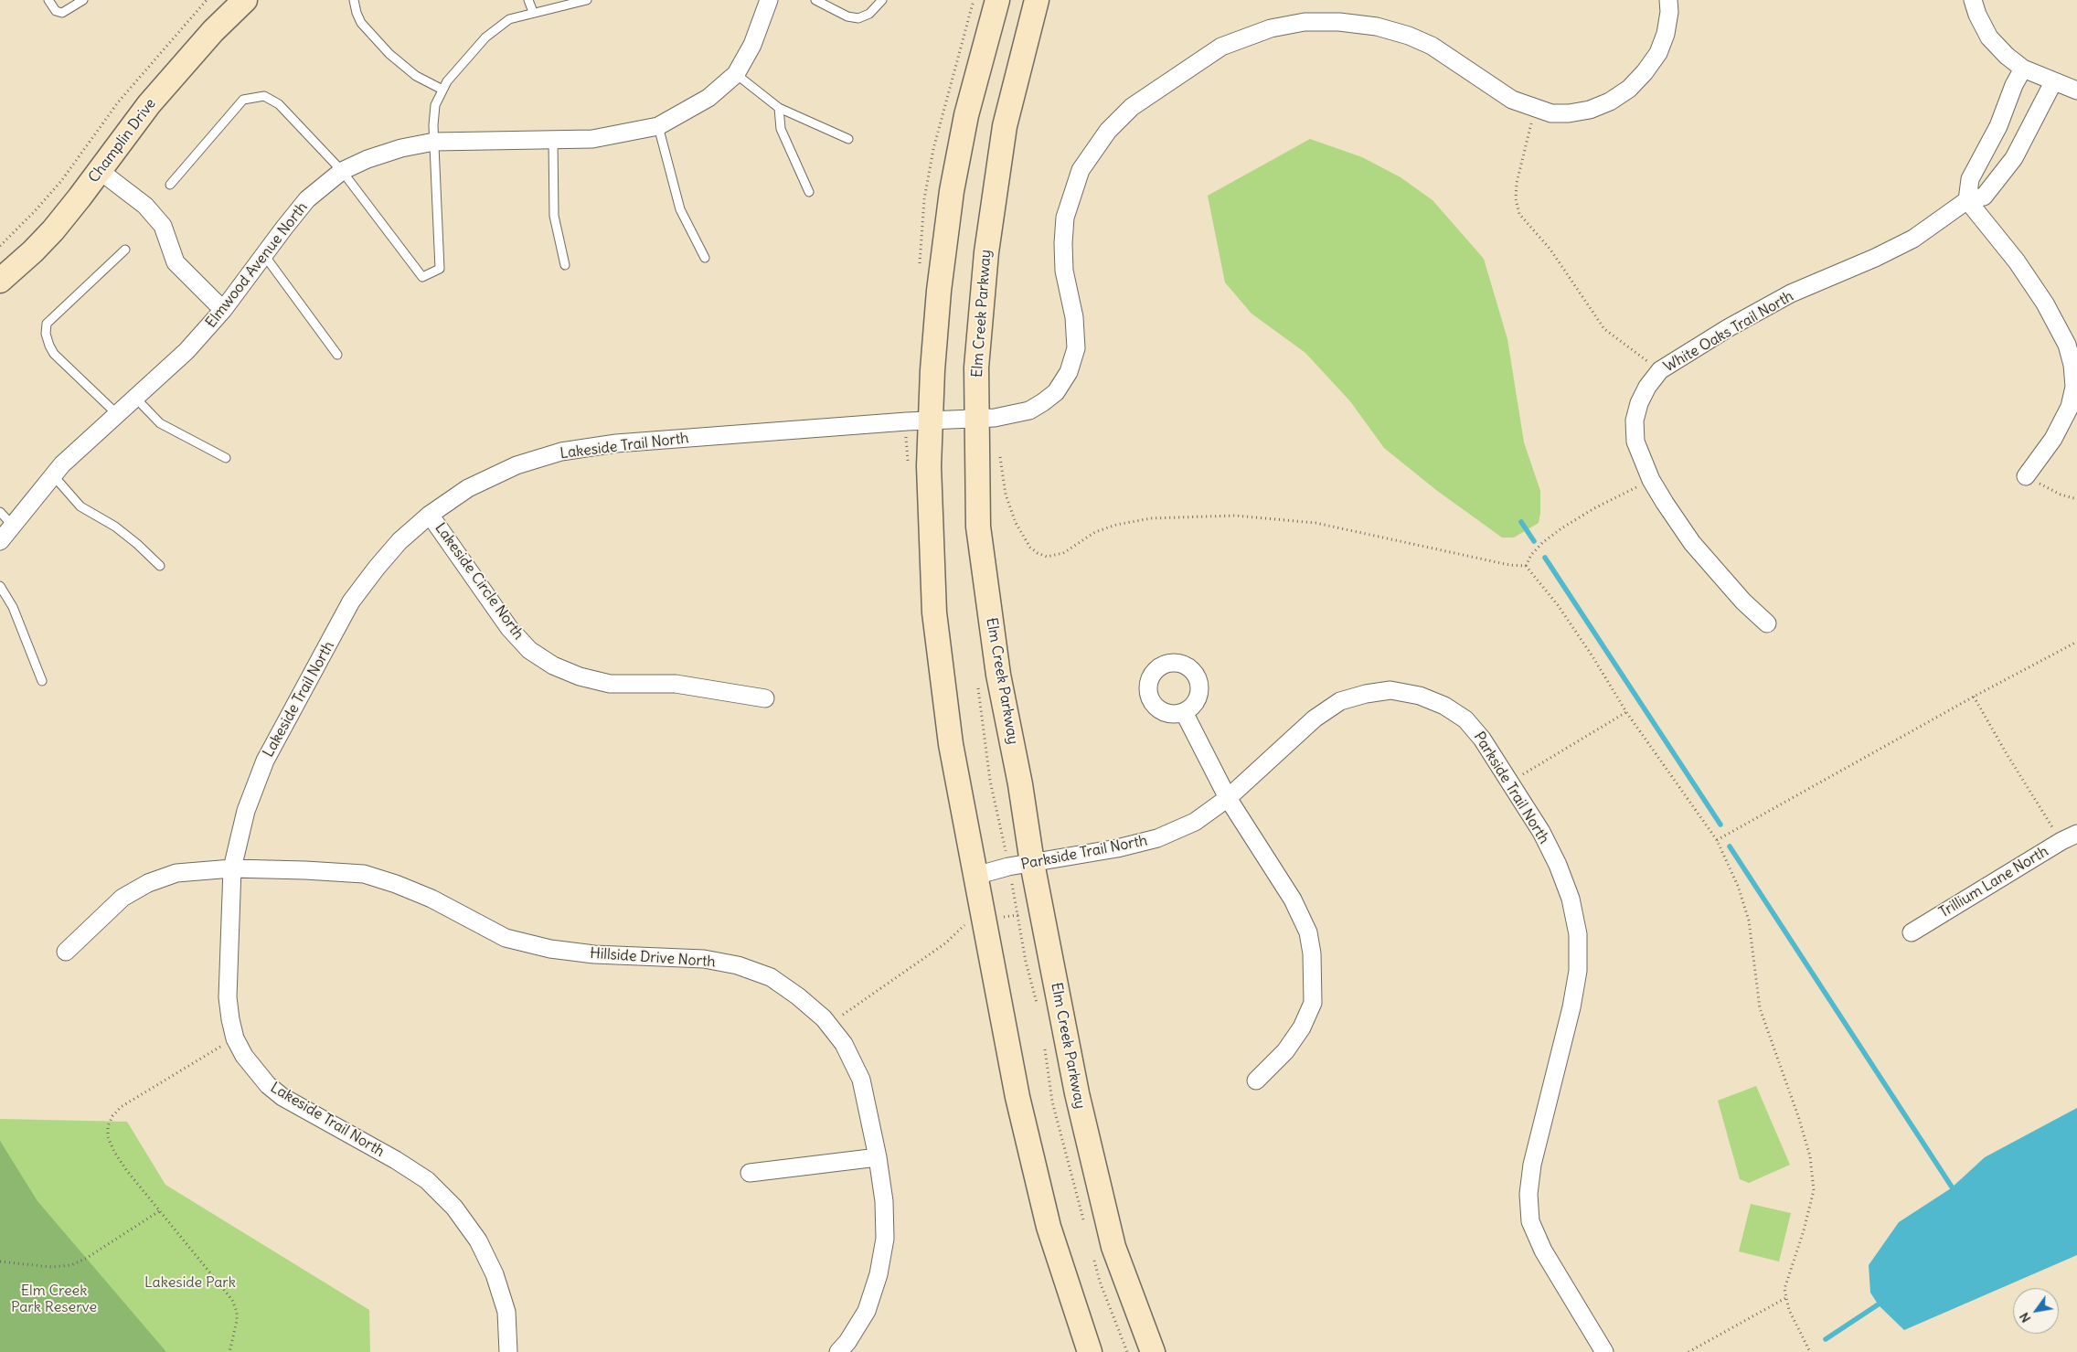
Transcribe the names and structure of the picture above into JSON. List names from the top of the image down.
{
  "streets": {
    "street": [
      "Champlin Drive",
      "Elmwood Avenue North",
      "Elm Creek Parkway",
      "White Oaks Trail North",
      "Lakeside Trail North",
      "Lakeside Circle North",
      "Parkside Trail North",
      "Trillium Lane North",
      "Hillside Drive North"
    ]
  },
  "crossings": [
    ["Elm Creek Parkway", "Lakeside Trail North"],
    ["Elm Creek Parkway", "Parkside Trail North"],
    ["Lakeside Trail North", "Lakeside Circle North"],
    ["Lakeside Trail North", "Hillside Drive North"]
  ],
  "parks": ["Lakeside Park", "Elm Creek Park Reserve"],
  "north": "bottom left"
}
